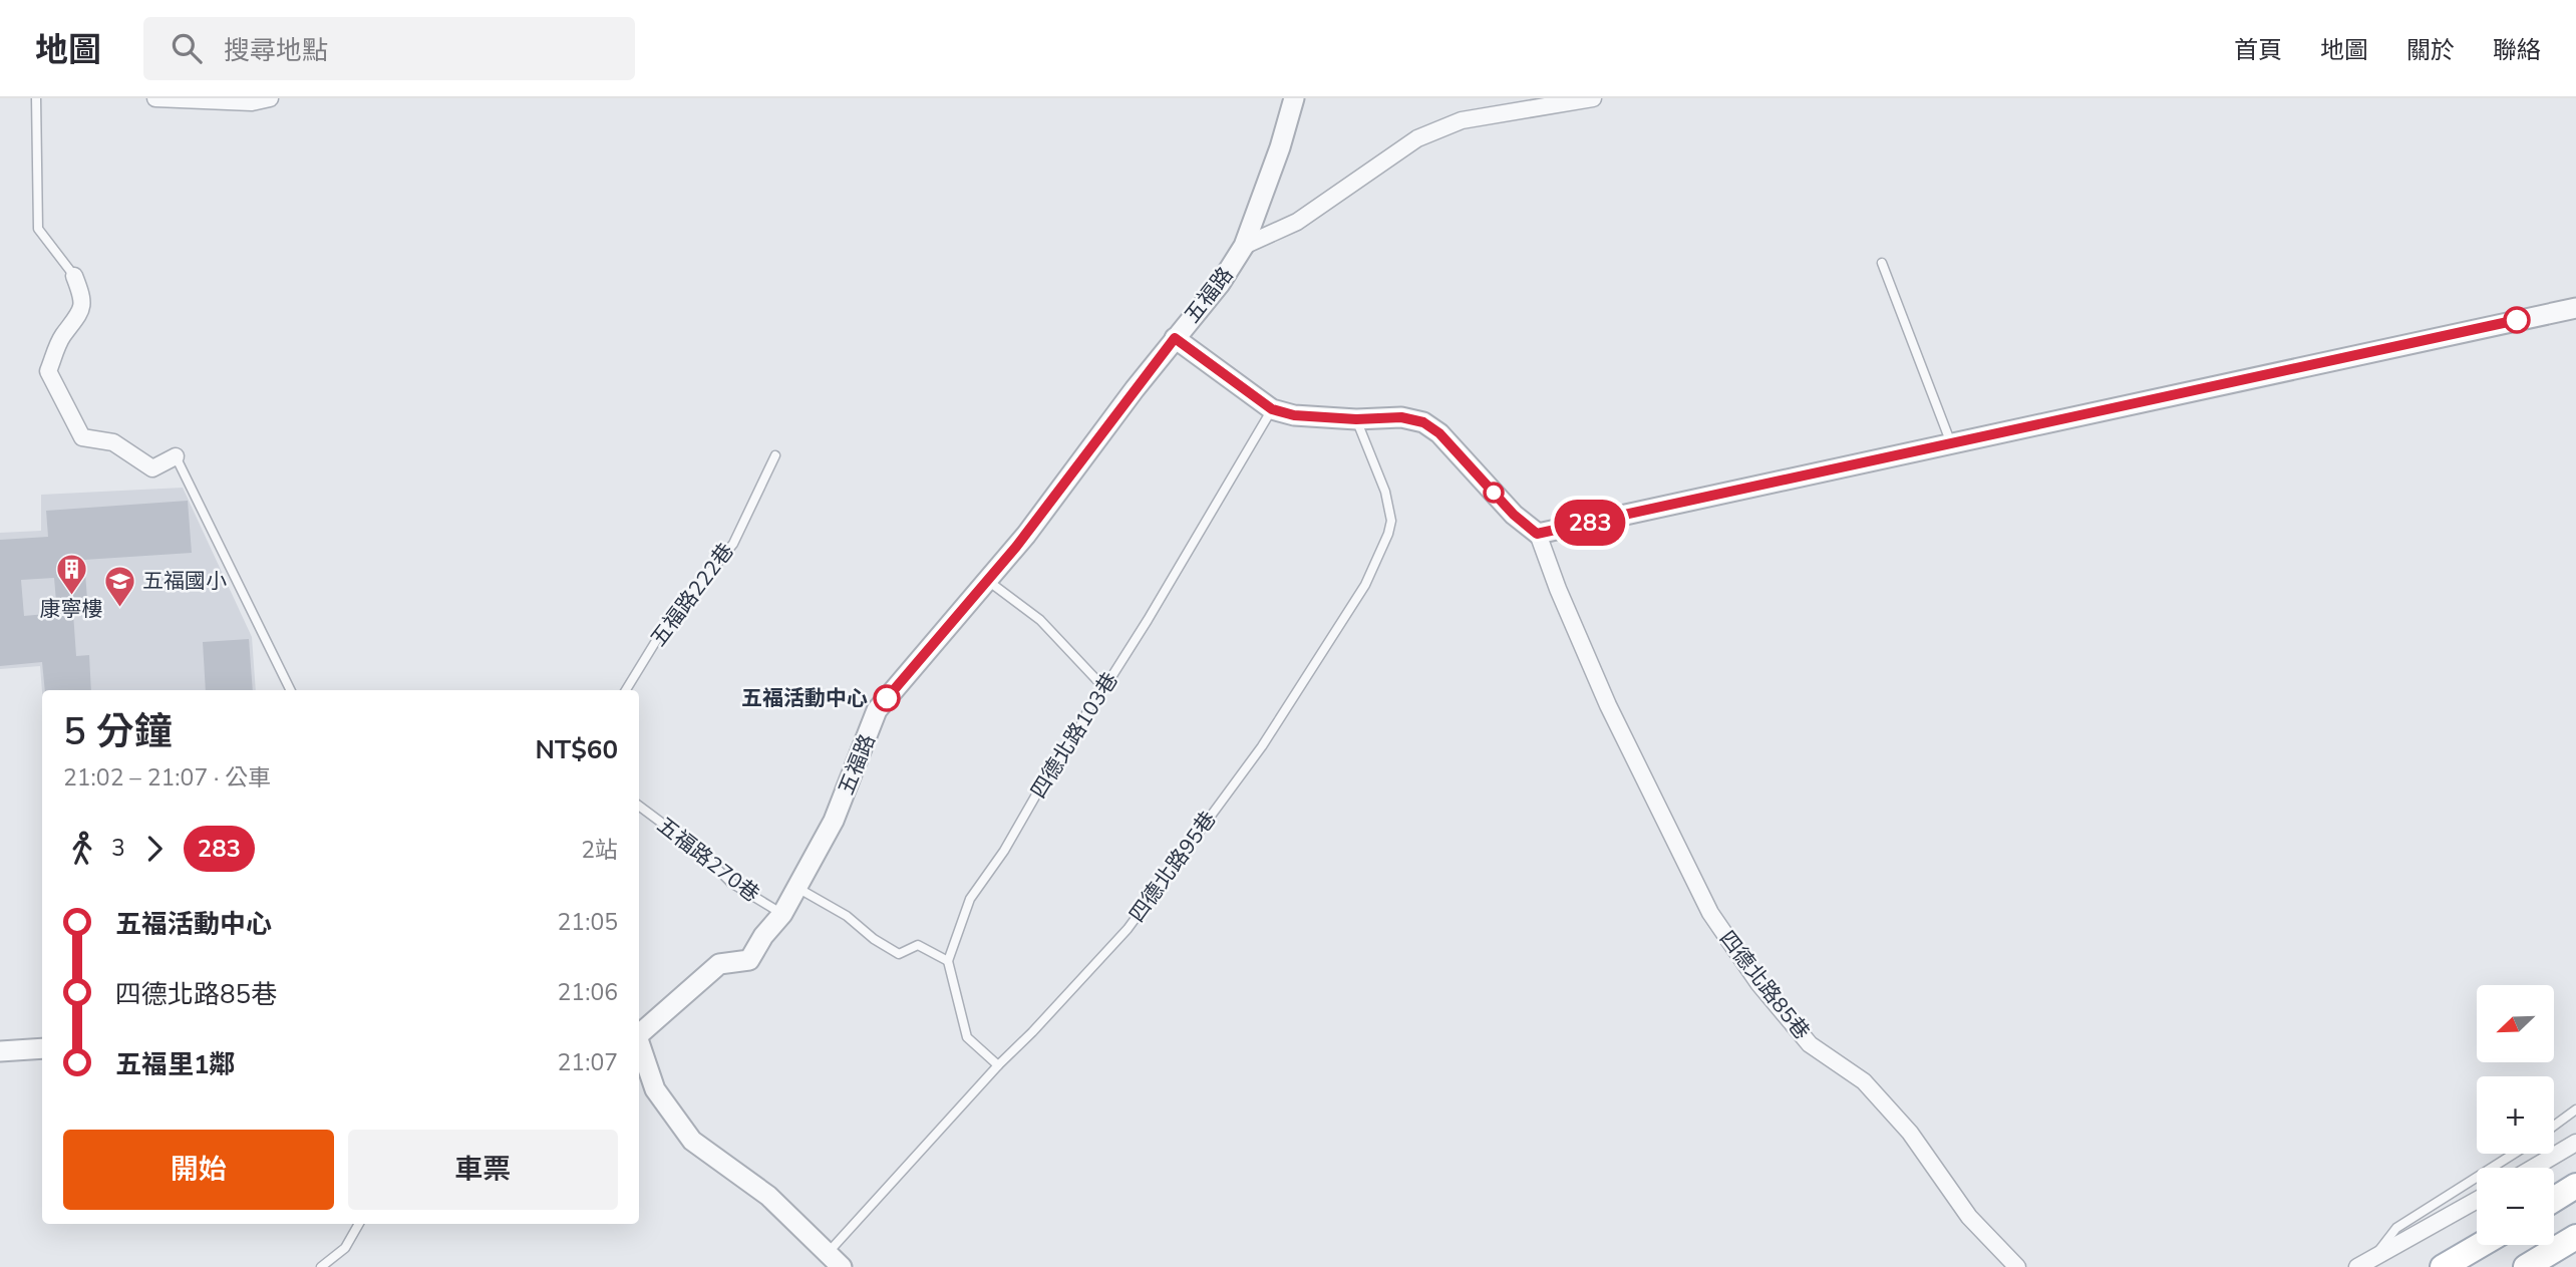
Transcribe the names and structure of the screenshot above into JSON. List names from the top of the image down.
{
  "streets": {
    "street": ["五福路", "四德北路85巷"],
    "lane": [
      "五福路222巷",
      "四德北路103巷",
      "五福路270巷",
      "四德北路95巷"
    ]
  },
  "crossings": [
    ["五福路", "五福路270巷"],
    ["五福路", "四德北路95巷"]
  ],
  "places": {
    "building": ["康寧樓"],
    "school or university": ["五福國小"],
    "other": ["五福活動中心"]
  },
  "lines": ["bus line 283"],
  "north": "bottom left",
  "page": {
    "header": "地圖",
    "search": "搜尋地點",
    "nav": [
      "首頁",
      "地圖",
      "關於",
      "聯絡"
    ],
    "on_map": "283",
    "heading": ["5 分鐘", "21:02 – 21:07 · 公車", "NT$60"],
    "legs": ["3", "283", "2站"],
    "list": [
      {
        "name": "五福活動中心",
        "value": "21:05"
      },
      {
        "name": "四德北路85巷",
        "value": "21:06"
      },
      {
        "name": "五福里1鄰",
        "value": "21:07"
      }
    ],
    "map_buttons": ["+", "−"],
    "buttons": ["開始", "車票"]
  }
}
